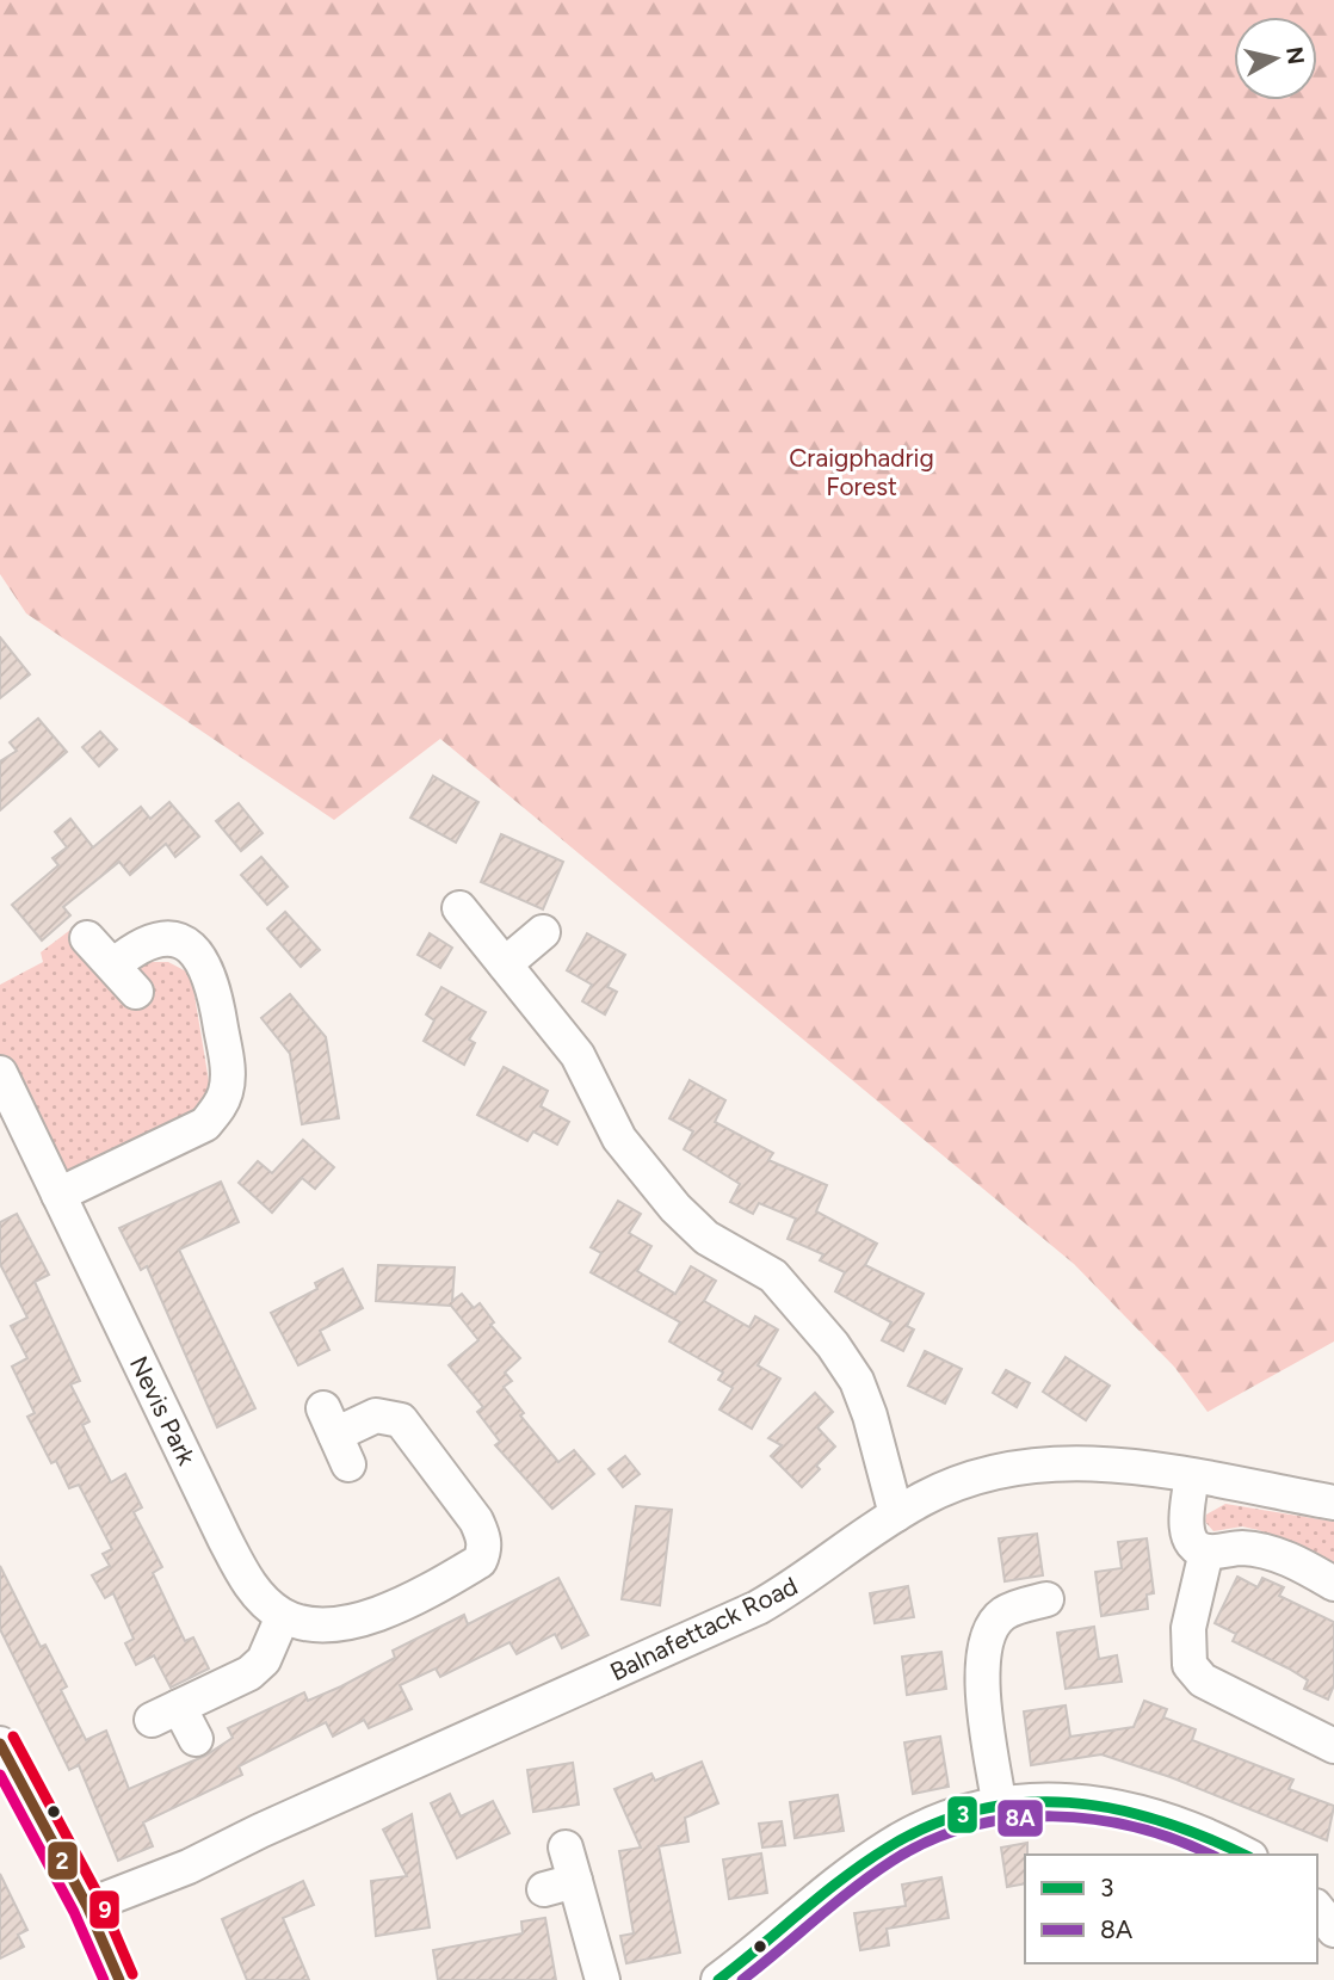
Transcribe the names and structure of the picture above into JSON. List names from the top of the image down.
{
  "streets": {
    "street": ["Nevis Park", "Balnafettack Road"]
  },
  "parks": ["Craigphadrig Forest"],
  "lines": [
    "transit line 9",
    "transit line 2",
    "transit line 3",
    "transit line 8A"
  ],
  "legend": ["3", "8A"],
  "north": "right"
}
